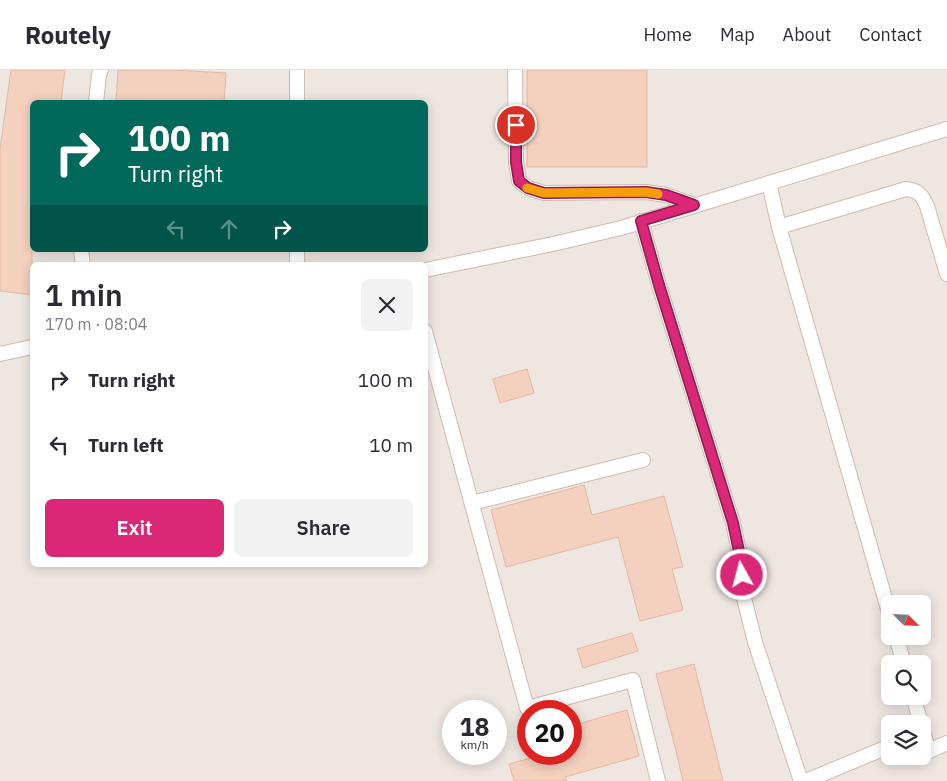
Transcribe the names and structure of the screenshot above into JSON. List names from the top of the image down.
{
  "north": "bottom right",
  "page": {
    "header": "Routely",
    "nav": [
      "Home",
      "Map",
      "About",
      "Contact"
    ],
    "turn": ["100 m", "Turn right"],
    "heading": ["1 min", "170 m · 08:04"],
    "list": [
      {
        "name": "Turn right",
        "value": "100 m"
      },
      {
        "name": "Turn left",
        "value": "10 m"
      }
    ],
    "buttons": ["Exit", "Share"],
    "speed": "18 km/h",
    "limit": "20"
  }
}
